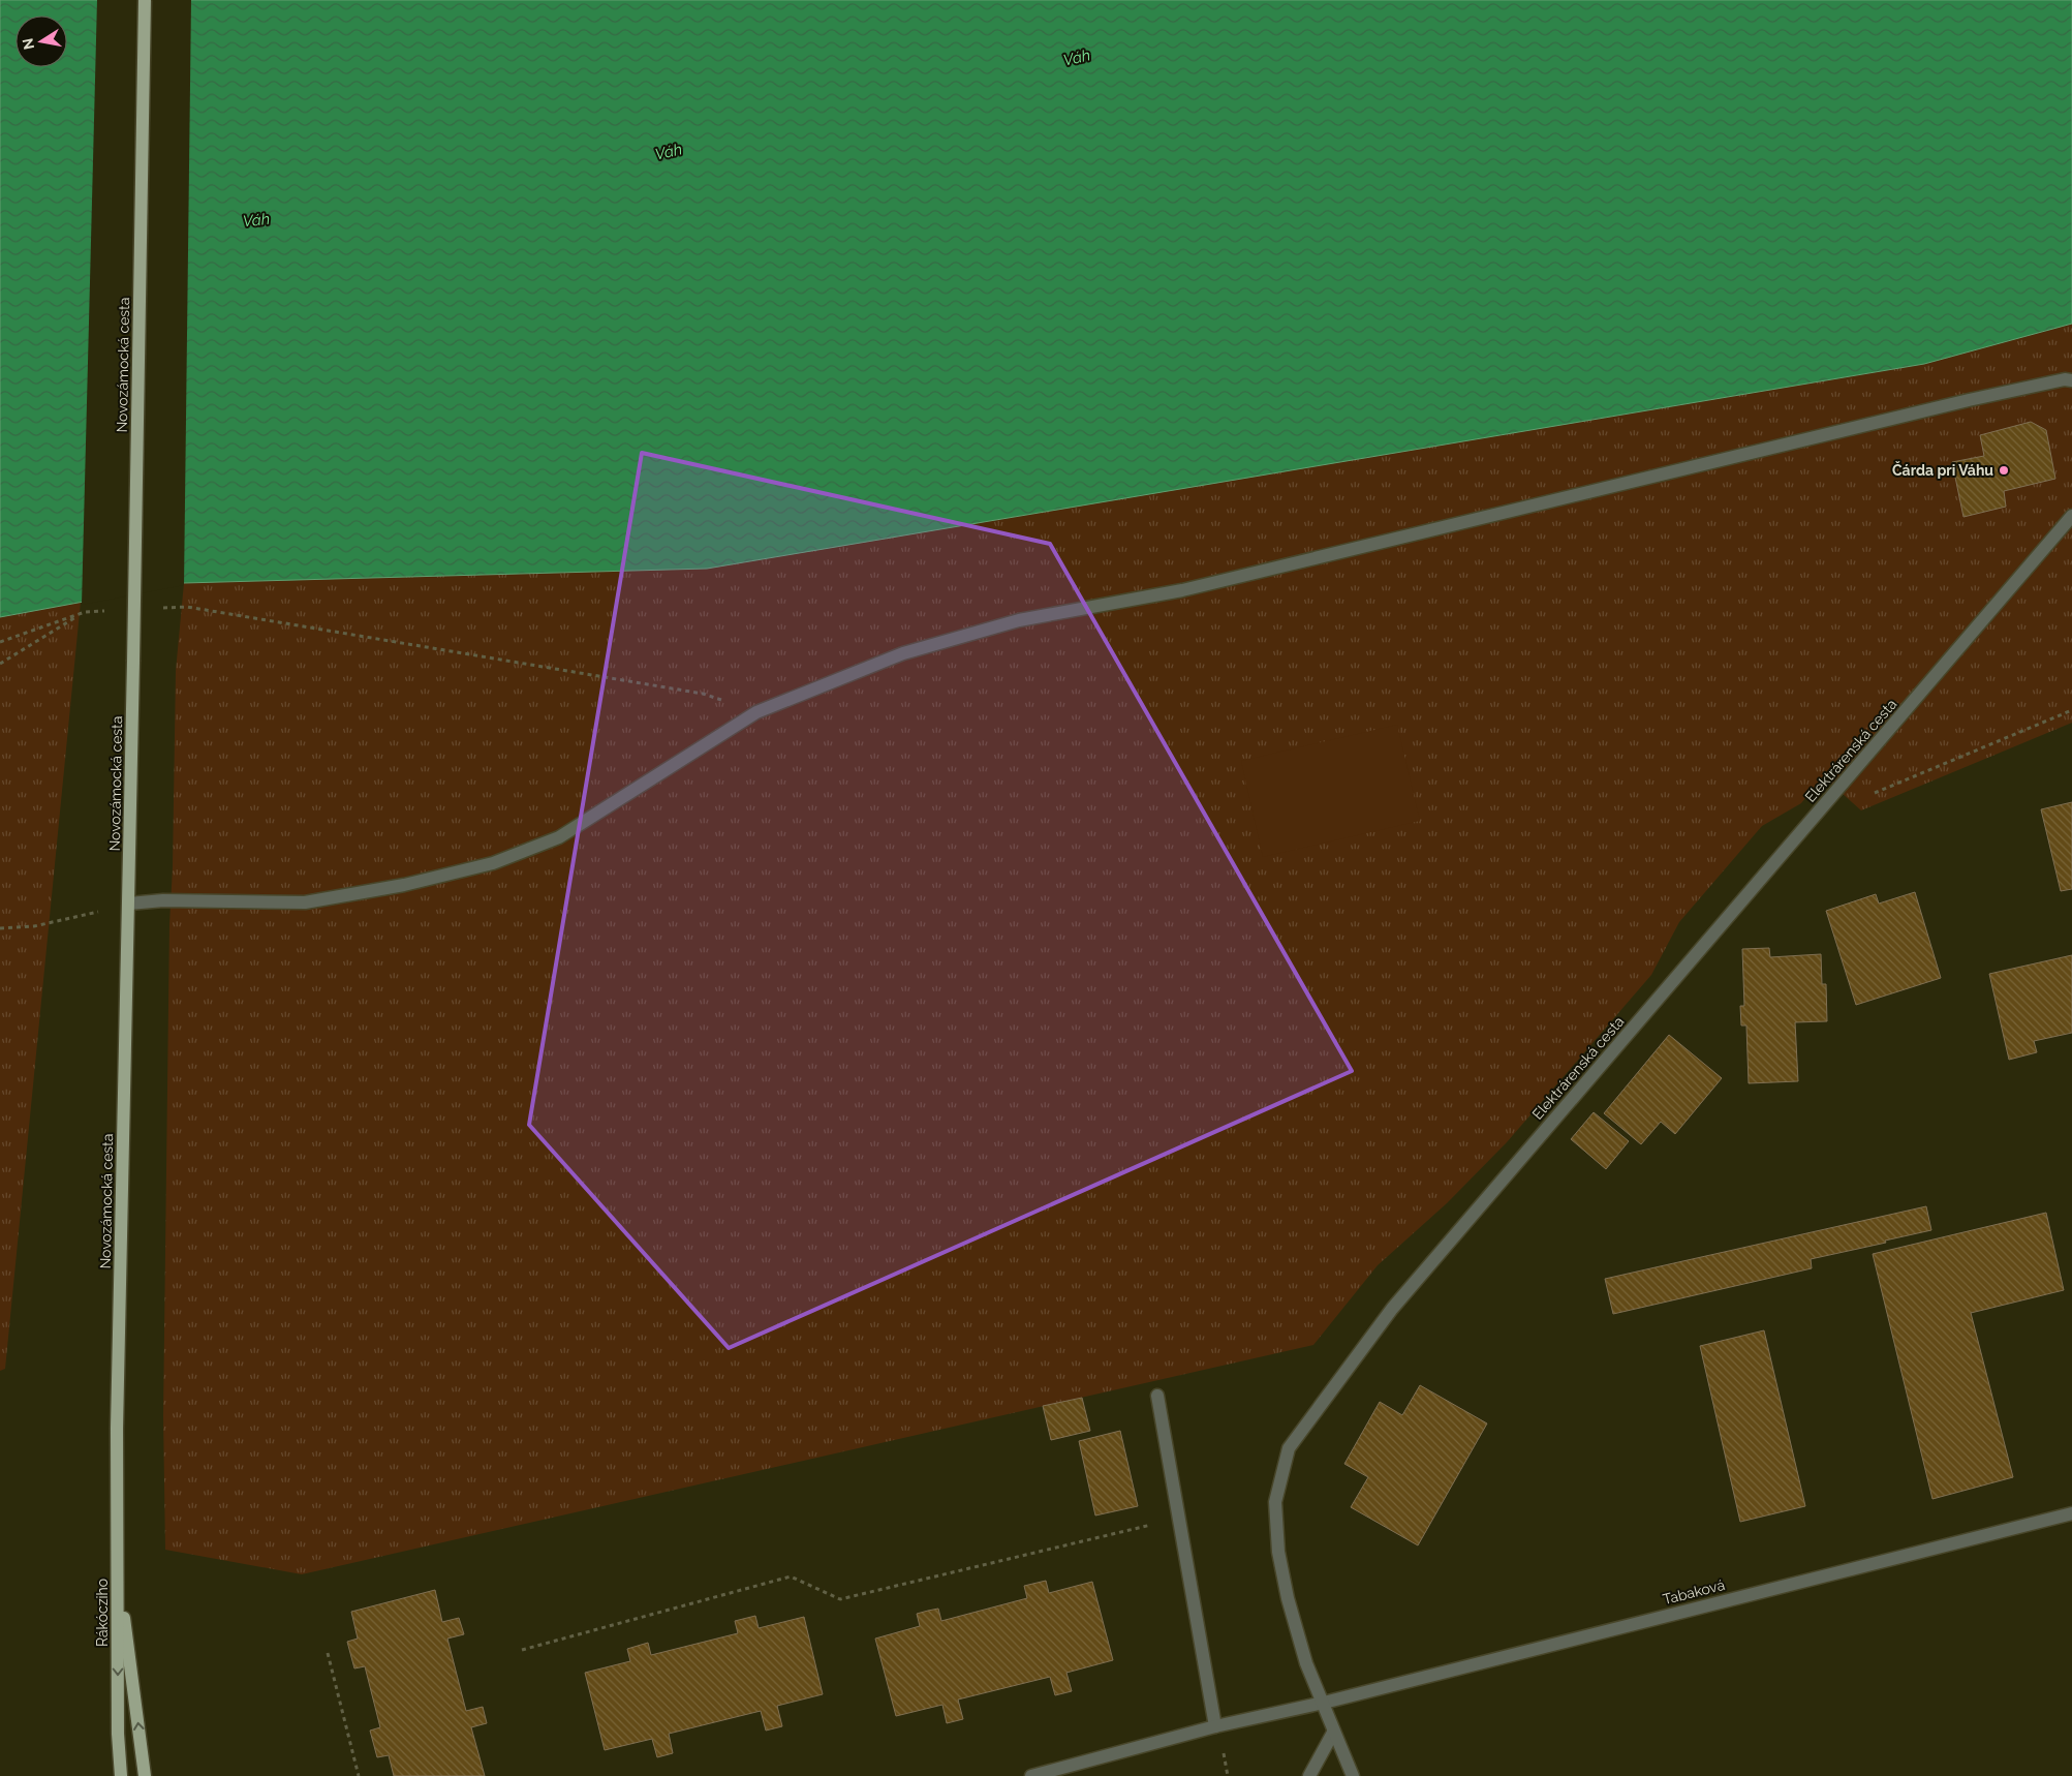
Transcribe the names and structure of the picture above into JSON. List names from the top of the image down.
{
  "streets": {
    "main road": ["Novozámocká cesta", "Rákócziho"],
    "street": ["Elektrárenská cesta", "Tabaková"]
  },
  "crossings": [
    ["Novozámocká cesta", "Rákócziho"],
    ["Elektrárenská cesta", "Tabaková"]
  ],
  "water": ["Váh"],
  "places": ["Čárda pri Váhu"],
  "north": "left"
}
